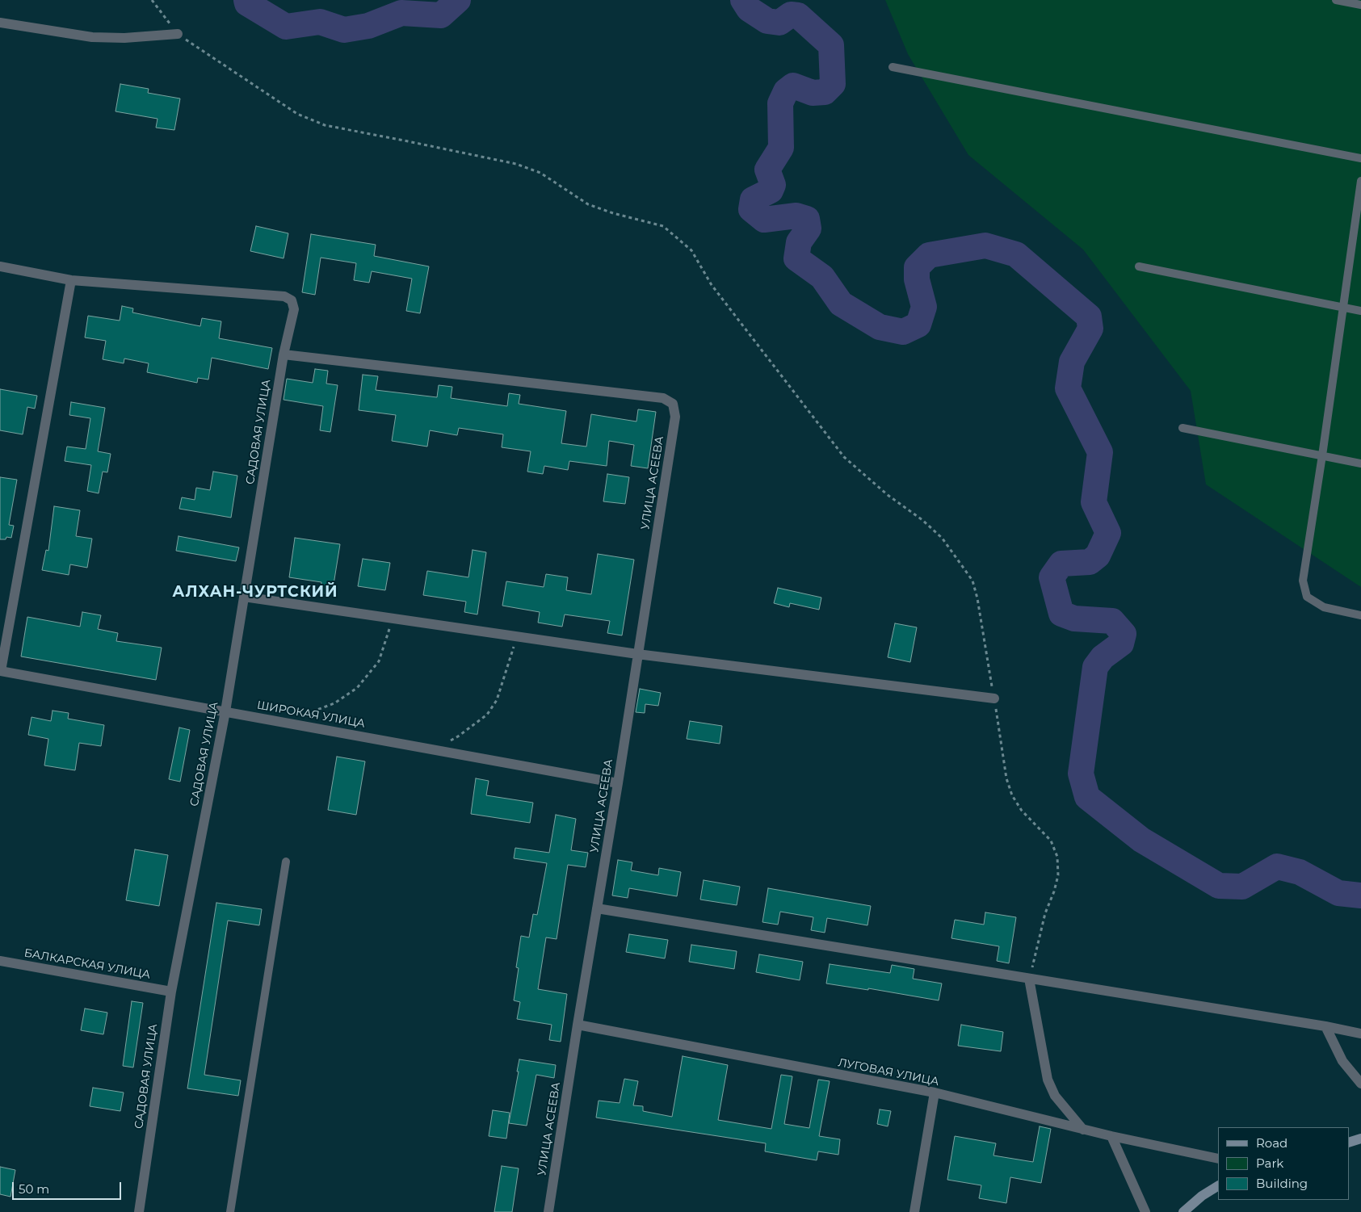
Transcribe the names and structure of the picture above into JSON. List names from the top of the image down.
{
  "streets": {
    "street": [
      "САДОВАЯ УЛИЦА",
      "УЛИЦА АСЕЕВА",
      "ШИРОКАЯ УЛИЦА",
      "БАЛКАРСКАЯ УЛИЦА",
      "ЛУГОВАЯ УЛИЦА"
    ]
  },
  "crossings": [
    ["САДОВАЯ УЛИЦА", "УЛИЦА АСЕЕВА"],
    ["САДОВАЯ УЛИЦА", "ШИРОКАЯ УЛИЦА"],
    ["САДОВАЯ УЛИЦА", "БАЛКАРСКАЯ УЛИЦА"],
    ["УЛИЦА АСЕЕВА", "ШИРОКАЯ УЛИЦА"],
    ["УЛИЦА АСЕЕВА", "ЛУГОВАЯ УЛИЦА"]
  ],
  "districts": ["АЛХАН-ЧУРТСКИЙ"],
  "legend": ["Road", "Park", "Building"],
  "scale_bar": "50 m"
}
